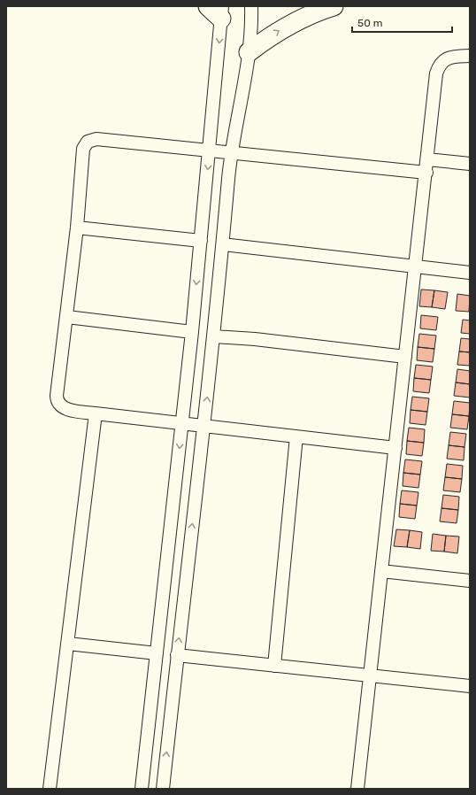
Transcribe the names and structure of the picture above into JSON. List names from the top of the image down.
{
  "scale_bar": "50 m"
}
